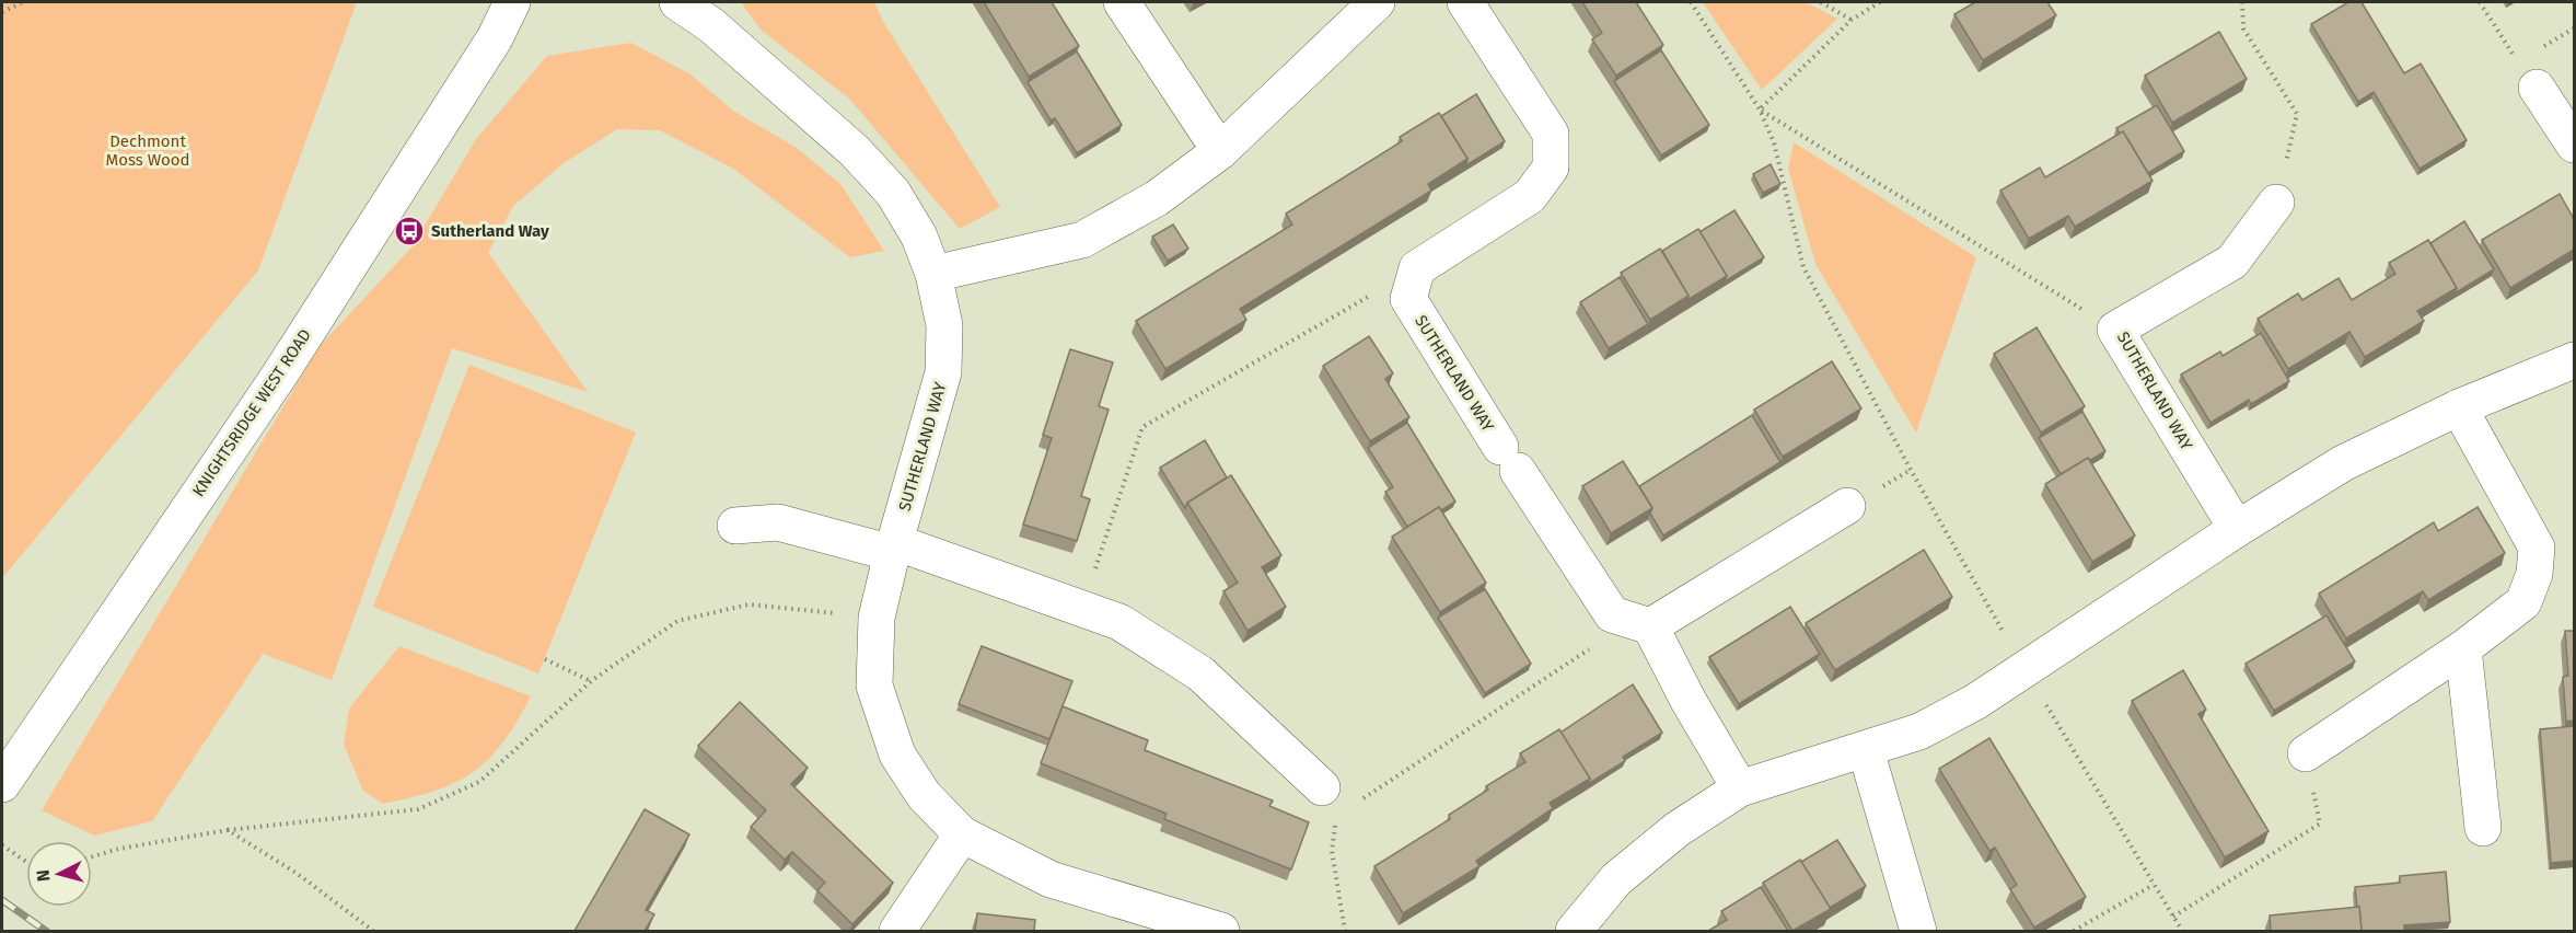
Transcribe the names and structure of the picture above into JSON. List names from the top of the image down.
{
  "streets": {
    "street": ["SUTHERLAND WAY", "KNIGHTSRIDGE WEST ROAD"]
  },
  "parks": ["Dechmont Moss Wood"],
  "places": {
    "bus stop": ["Sutherland Way"]
  },
  "north": "left"
}
